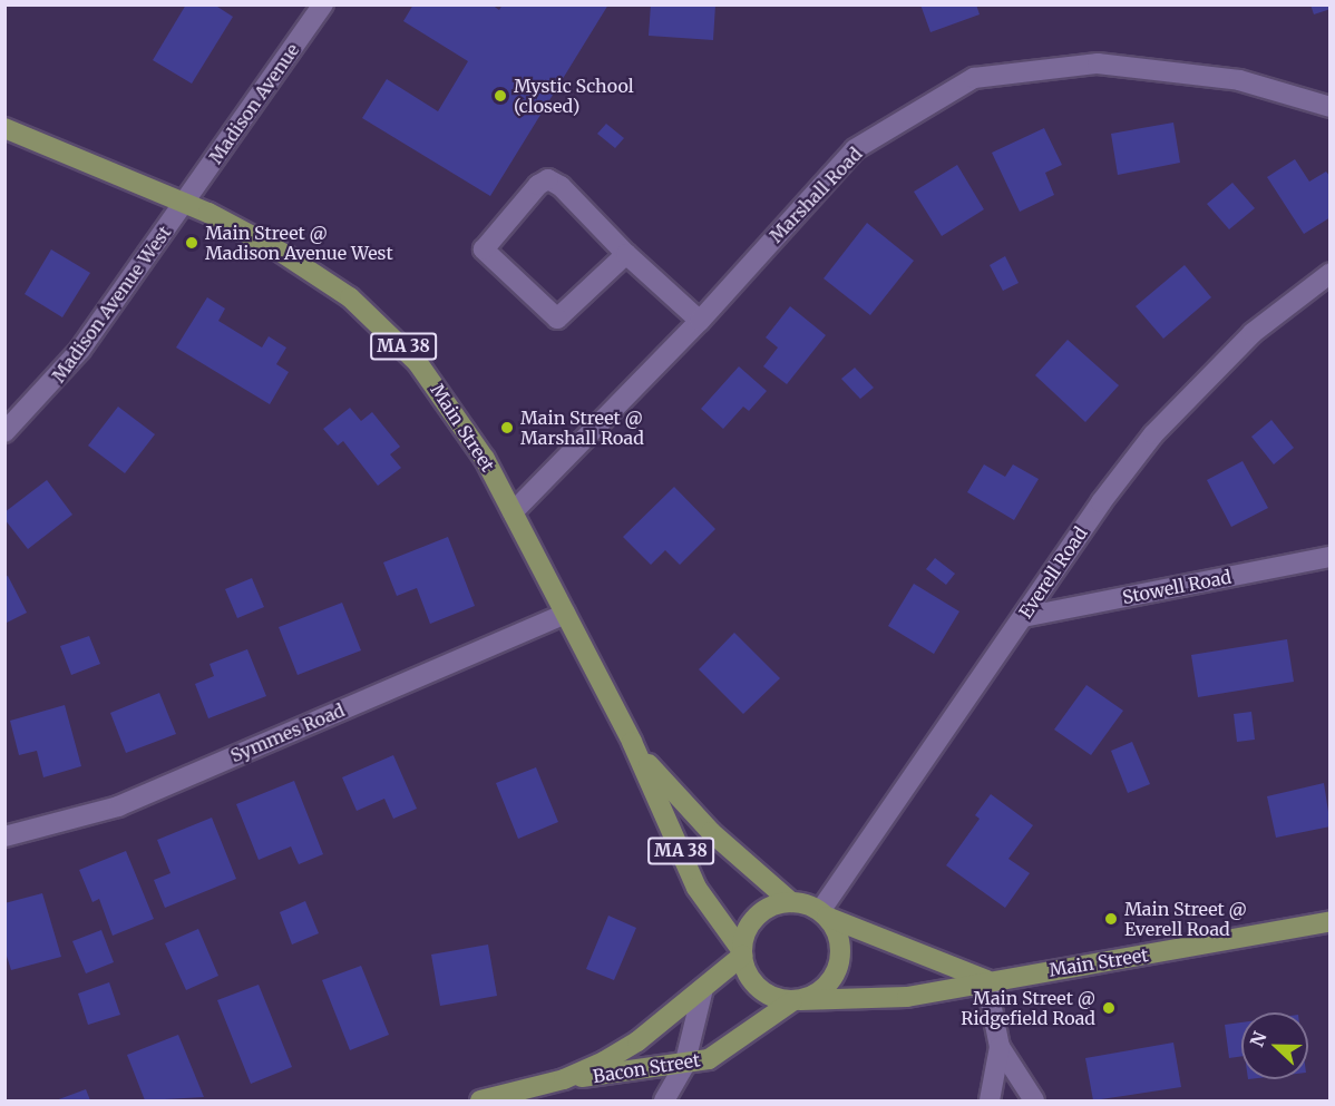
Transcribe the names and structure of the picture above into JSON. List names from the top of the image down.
{
  "streets": {
    "main road": ["MA 38", "Main Street", "Bacon Street"],
    "street": [
      "Madison Avenue",
      "Marshall Road",
      "Madison Avenue West",
      "Everell Road",
      "Stowell Road",
      "Symmes Road"
    ]
  },
  "crossings": [
    ["Madison Avenue", "Madison Avenue West"],
    ["Madison Avenue", "Main Street"],
    ["Marshall Road", "Main Street"],
    ["Madison Avenue West", "Main Street"],
    ["MA 38", "Main Street"],
    ["MA 38", "Everell Road"],
    ["MA 38", "Bacon Street"],
    ["Main Street", "Everell Road"],
    ["Main Street", "Symmes Road"],
    ["Main Street", "Bacon Street"],
    ["Everell Road", "Stowell Road"],
    ["Everell Road", "Bacon Street"]
  ],
  "places": [
    "Mystic School (closed)",
    "Main Street @ Madison Avenue West",
    "Main Street @ Marshall Road",
    "Main Street @ Everell Road",
    "Main Street @ Ridgefield Road"
  ],
  "north": "left"
}
